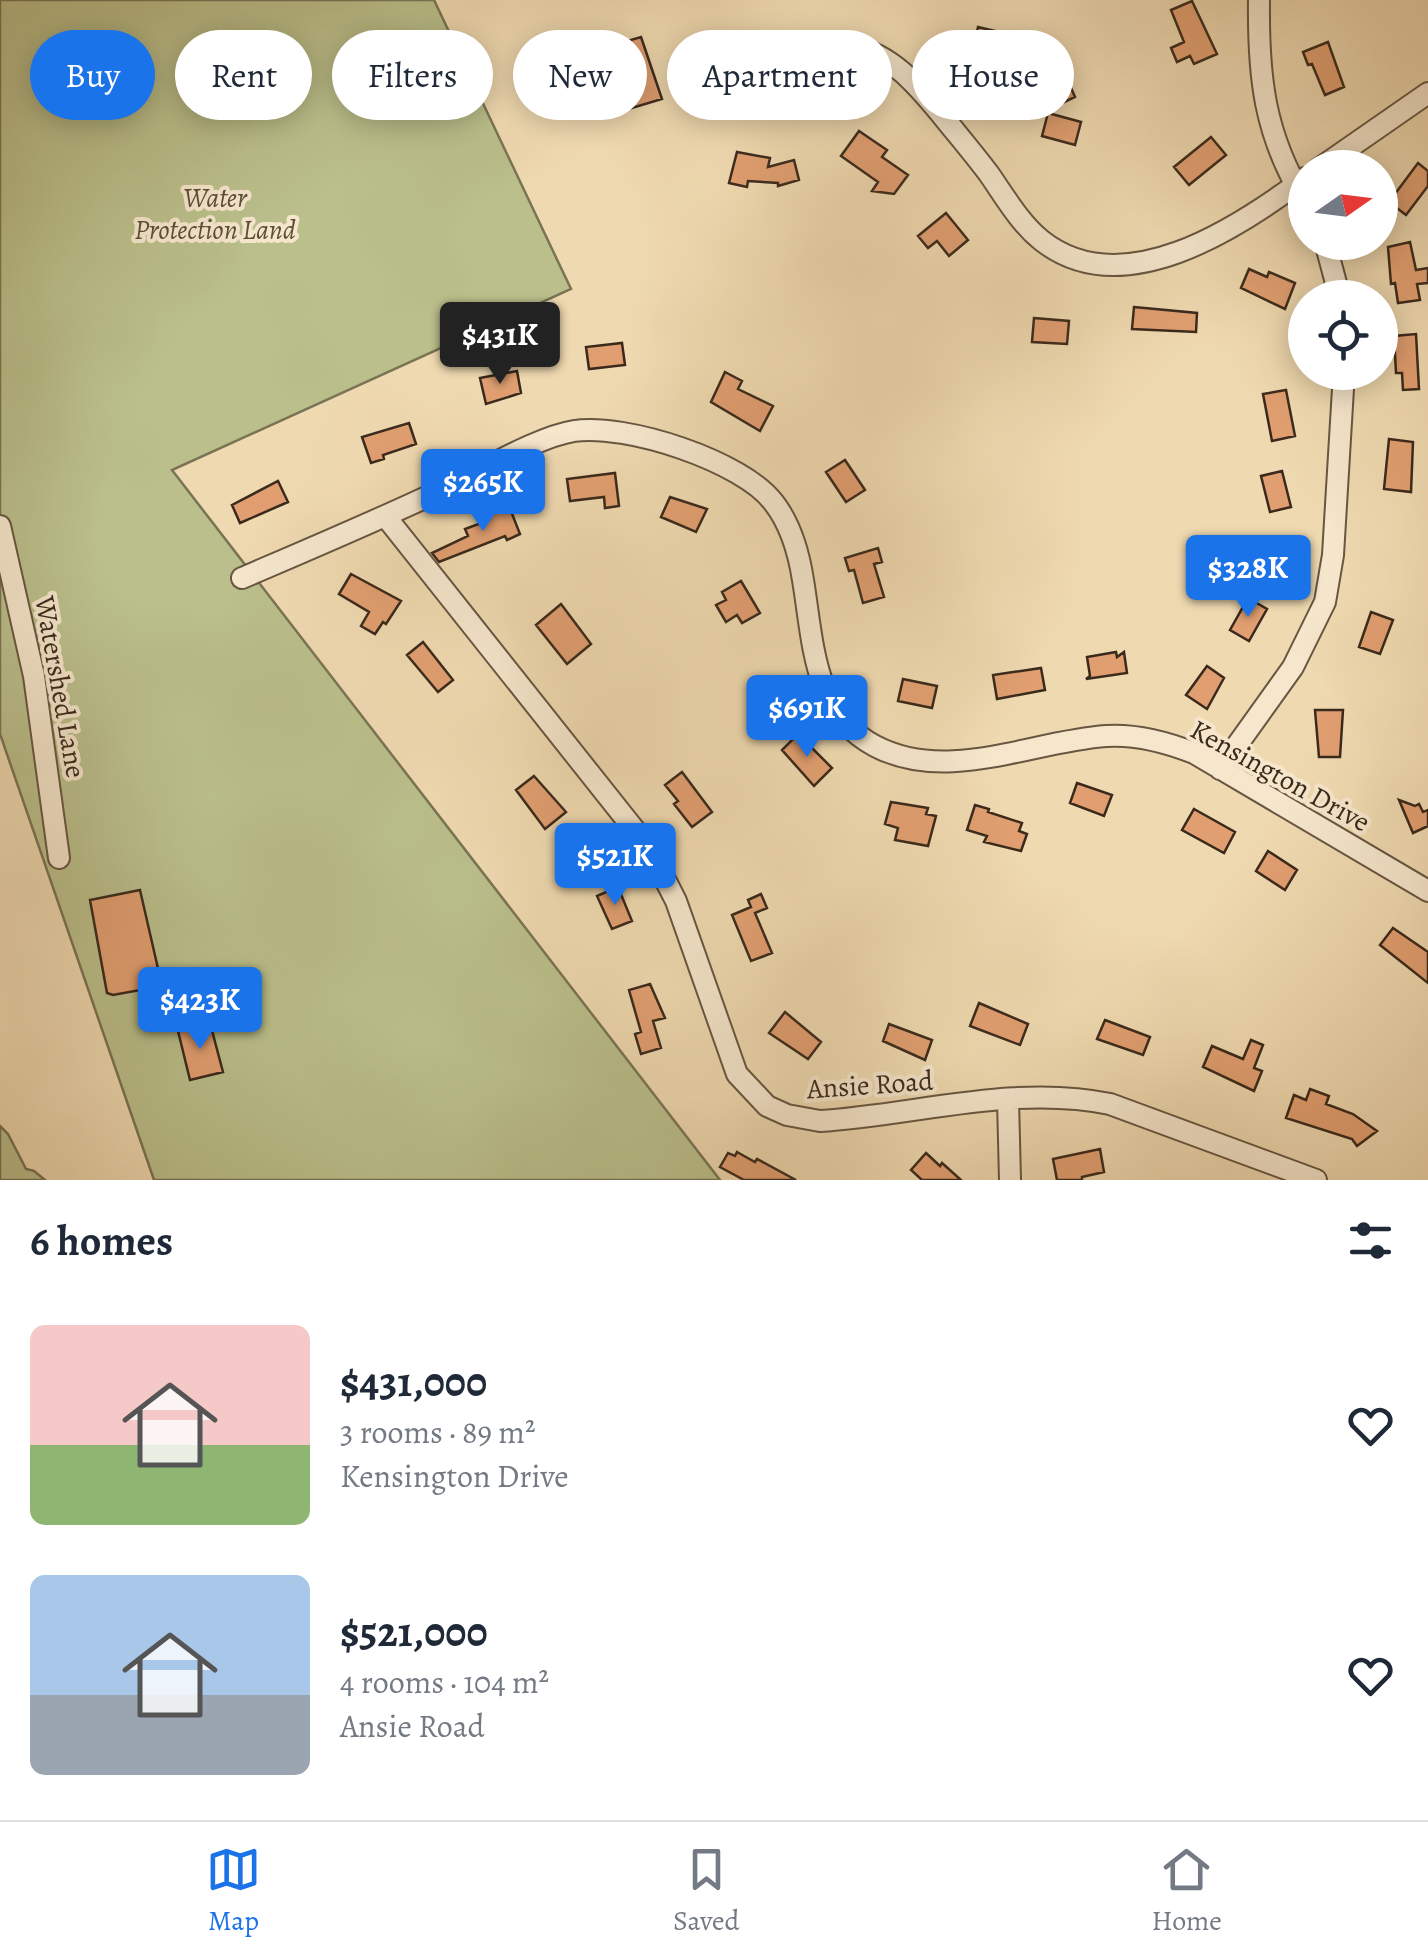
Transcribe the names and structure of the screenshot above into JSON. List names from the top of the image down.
{
  "streets": {
    "street": ["Watershed Lane", "Kensington Drive", "Ansie Road"]
  },
  "crossings": [
    ["Kensington Drive", "Ansie Road"]
  ],
  "parks": ["Water Protection Land"],
  "north": "right",
  "page": {
    "chip": [
      "Buy",
      "Rent",
      "Filters",
      "New",
      "Apartment",
      "House"
    ],
    "price": [
      "$431K",
      "$265K",
      "$328K",
      "$691K",
      "$521K",
      "$423K"
    ],
    "heading": "6 homes",
    "list": [
      {
        "name": "$431,000",
        "note": "3 rooms · 89 m² · Kensington Drive"
      },
      {
        "name": "$521,000",
        "note": "4 rooms · 104 m² · Ansie Road"
      }
    ],
    "tabs": ["Map", "Saved", "Home"]
  }
}
